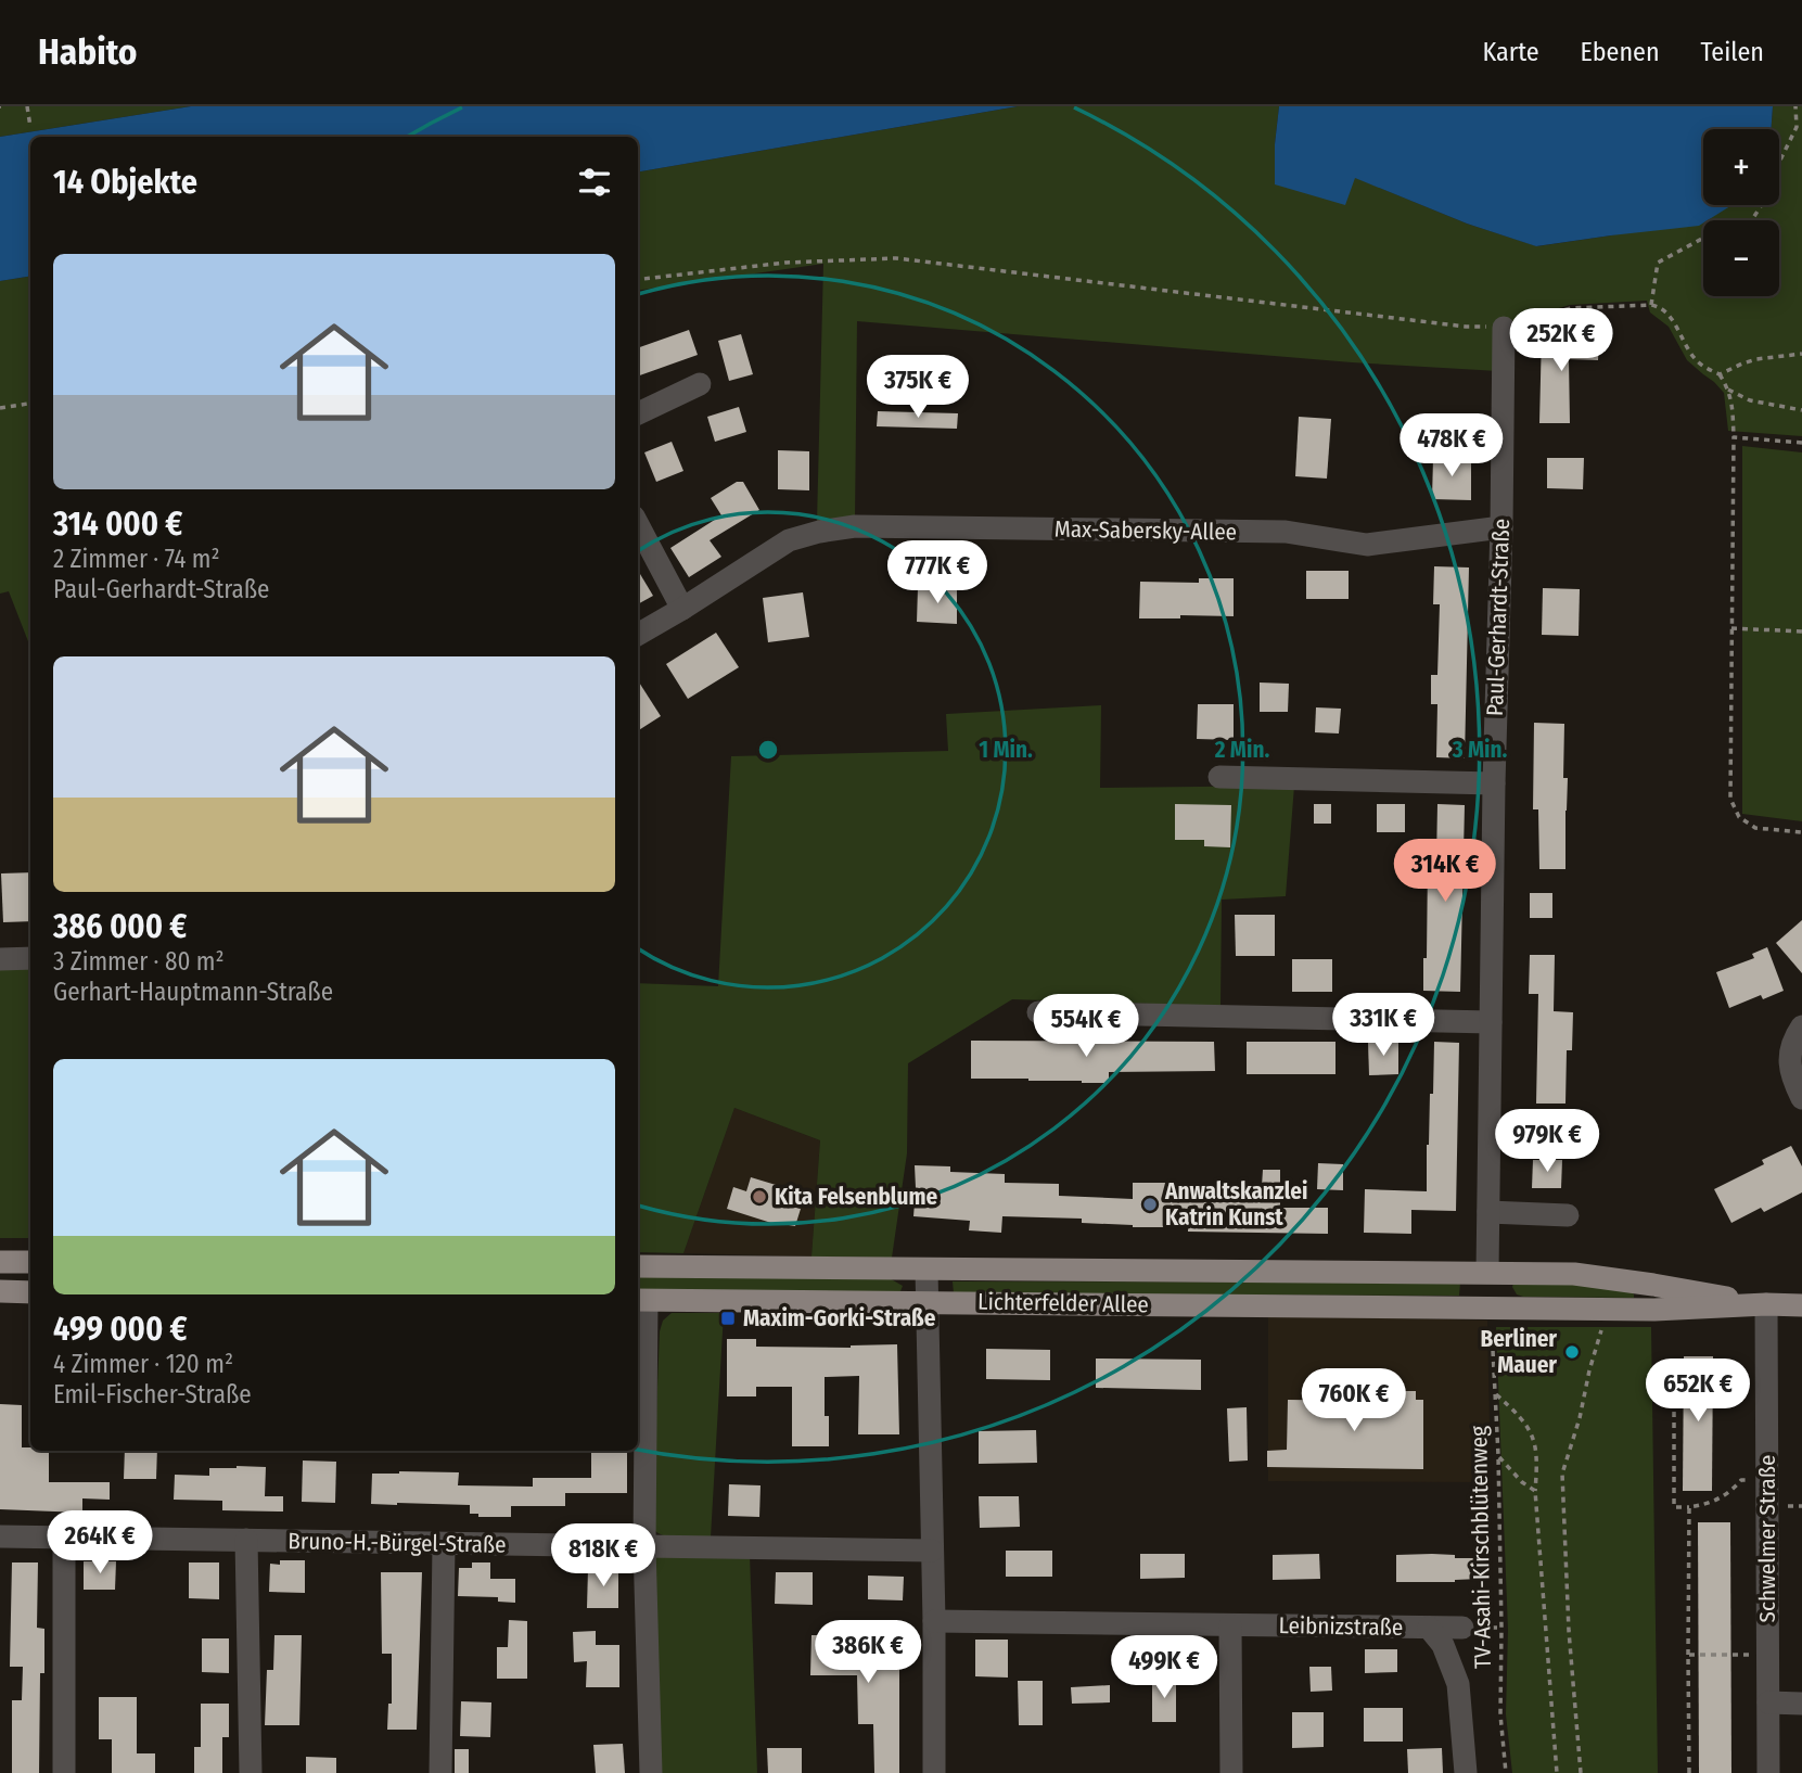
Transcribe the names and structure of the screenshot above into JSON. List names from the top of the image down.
{
  "streets": {
    "main road": ["Lichterfelder Allee"],
    "street": [
      "Max-Sabersky-Allee",
      "Paul-Gerhardt-Straße",
      "Schwelmer Straße",
      "Bruno-H.-Bürgel-Straße",
      "Leibnizstraße"
    ],
    "path": ["TV-Asahi-Kirschblütenweg"]
  },
  "crossings": [
    ["Max-Sabersky-Allee", "Paul-Gerhardt-Straße"],
    ["Paul-Gerhardt-Straße", "Lichterfelder Allee"],
    ["Lichterfelder Allee", "Schwelmer Straße"],
    ["Lichterfelder Allee", "TV-Asahi-Kirschblütenweg"]
  ],
  "places": {
    "other": ["Kita Felsenblume", "Anwaltskanzlei Katrin Kunst", "Berliner Mauer"],
    "transit": ["Maxim-Gorki-Straße"]
  },
  "page": {
    "header": "Habito",
    "nav": ["Karte", "Ebenen", "Teilen"],
    "map_buttons": ["+", "−"],
    "heading": "14 Objekte",
    "list": [
      {
        "name": "314 000 €",
        "note": "2 Zimmer · 74 m² · Paul-Gerhardt-Straße"
      },
      {
        "name": "386 000 €",
        "note": "3 Zimmer · 80 m² · Gerhart-Hauptmann-Straße"
      },
      {
        "name": "499 000 €",
        "note": "4 Zimmer · 120 m² · Emil-Fischer-Straße"
      }
    ],
    "price": [
      "252K €",
      "375K €",
      "478K €",
      "777K €",
      "314K €",
      "331K €",
      "554K €",
      "979K €",
      "652K €",
      "760K €",
      "264K €",
      "818K €",
      "386K €",
      "499K €"
    ]
  },
  "rings": ["1 Min.", "2 Min.", "3 Min."]
}
